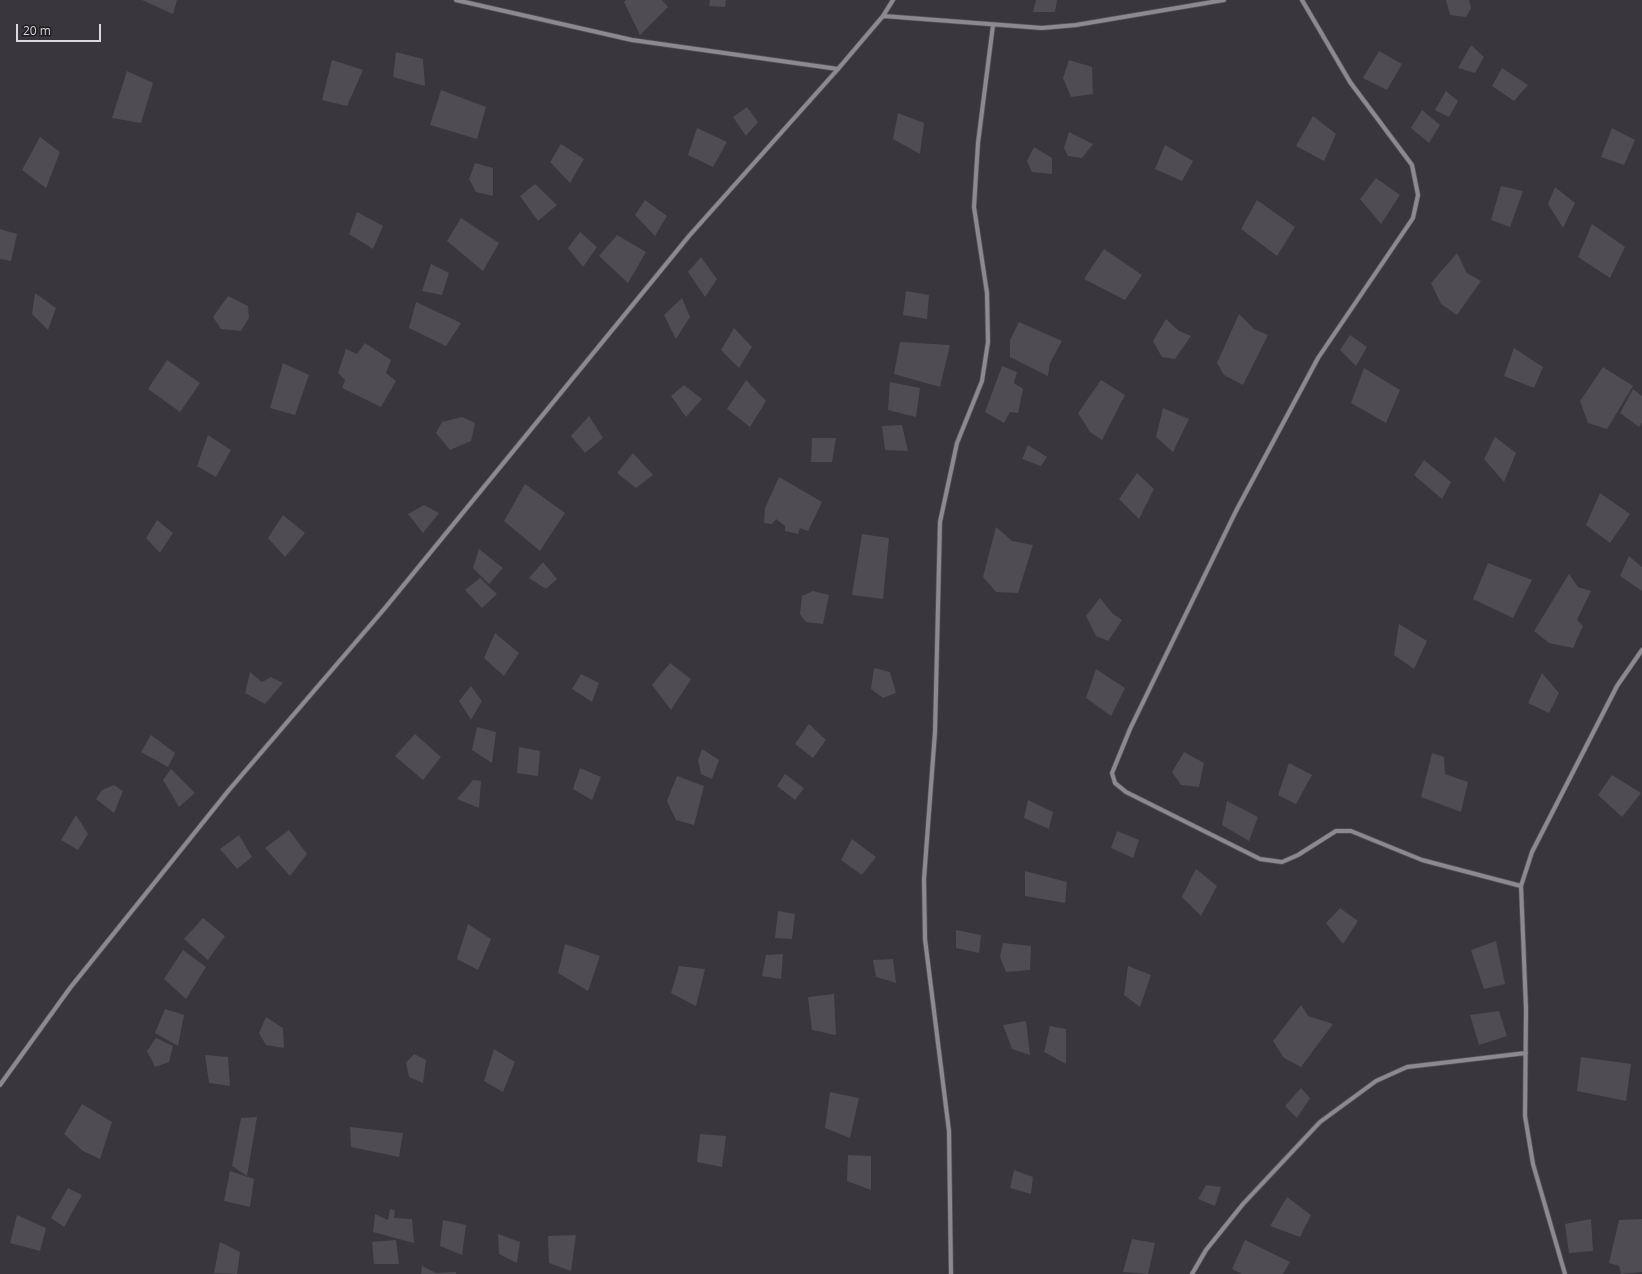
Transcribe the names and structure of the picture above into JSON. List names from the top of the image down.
{
  "scale_bar": "20 m"
}
